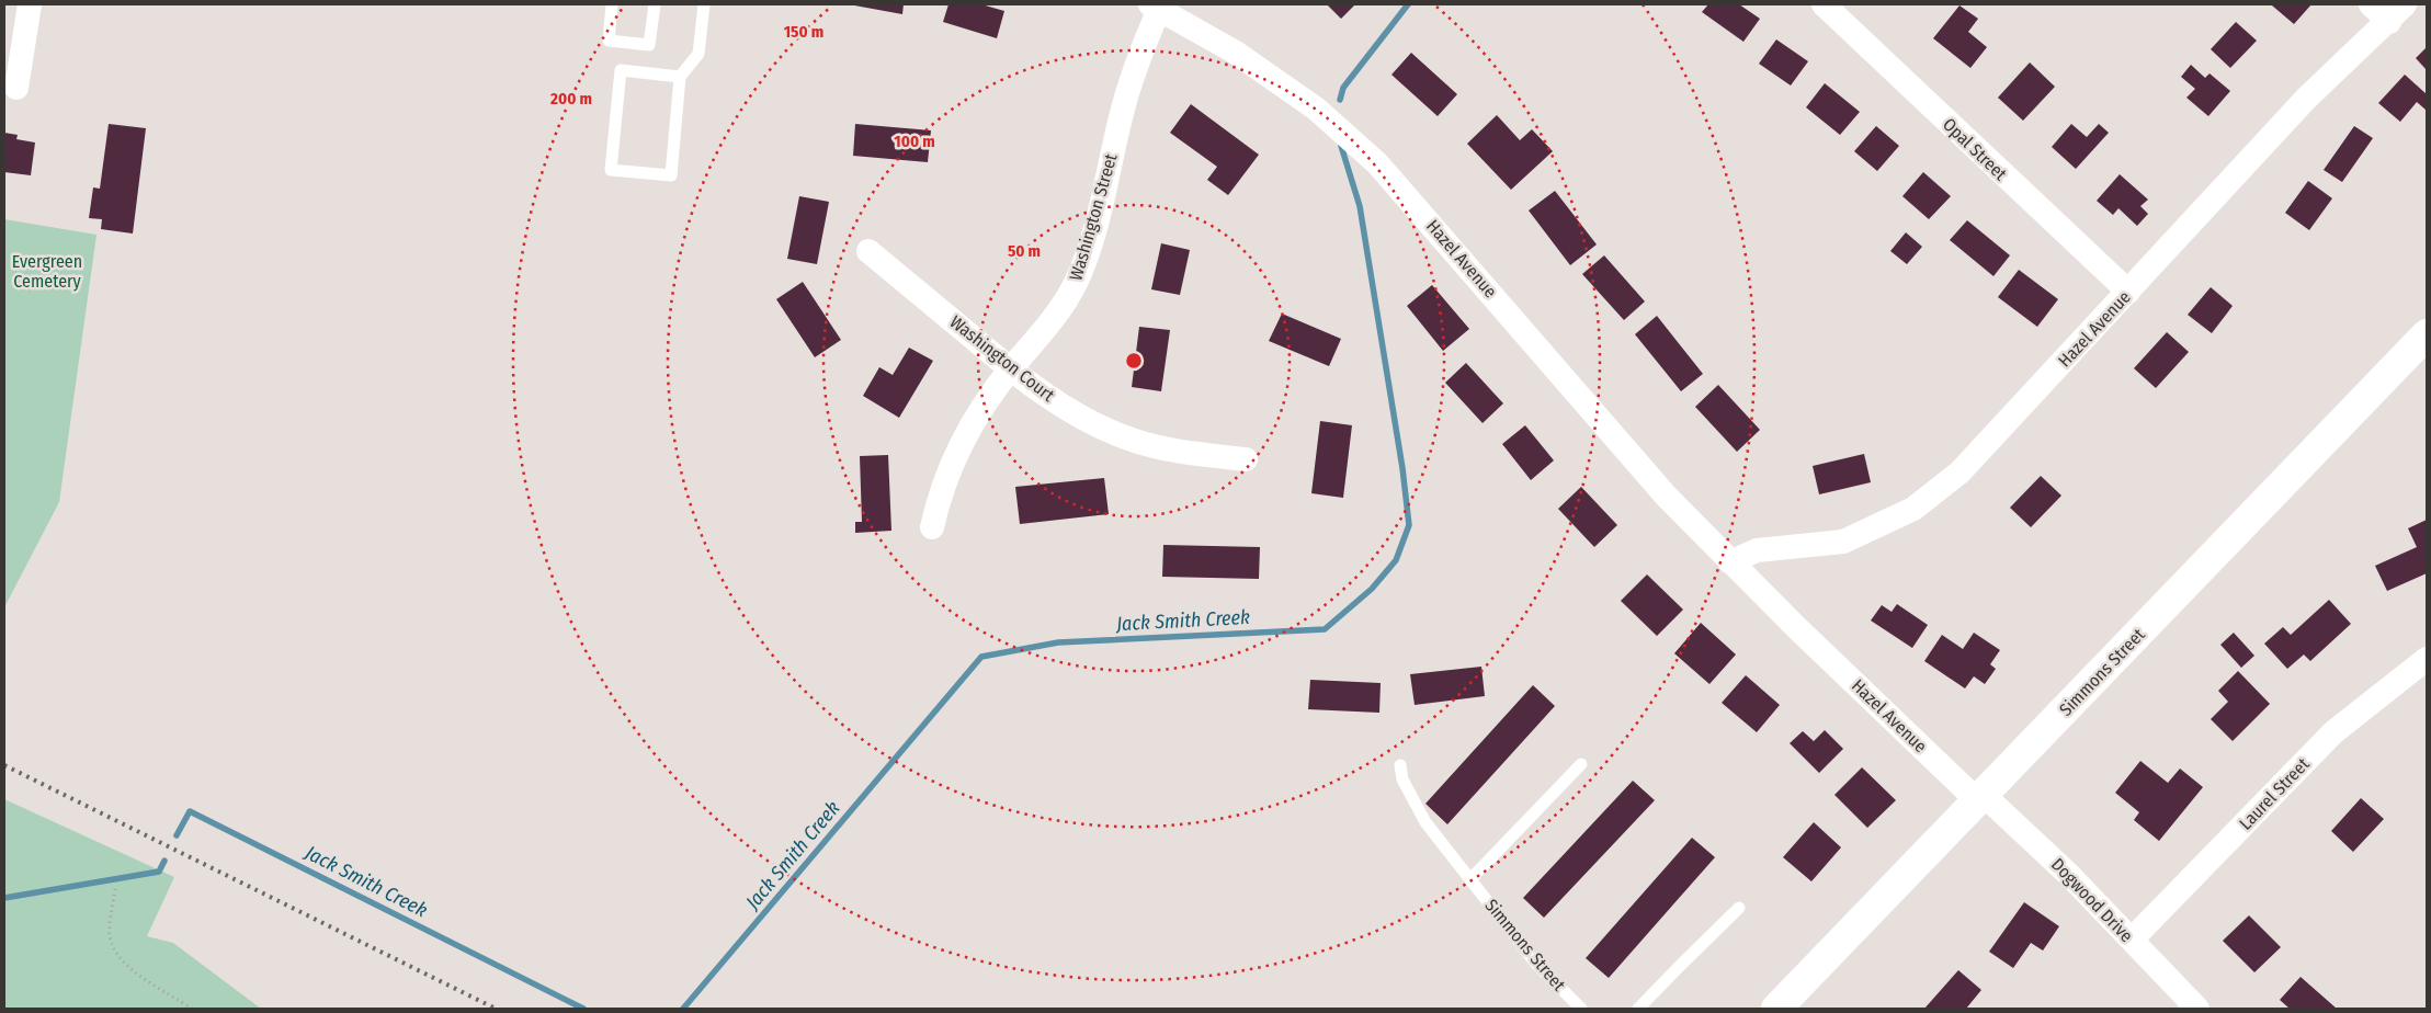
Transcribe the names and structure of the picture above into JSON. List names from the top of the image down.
{
  "streets": {
    "street": [
      "Opal Street",
      "Washington Street",
      "Hazel Avenue",
      "Washington Court",
      "Simmons Street",
      "Laurel Street",
      "Dogwood Drive"
    ]
  },
  "crossings": [
    ["Opal Street", "Hazel Avenue"],
    ["Washington Street", "Hazel Avenue"],
    ["Washington Street", "Washington Court"],
    ["Hazel Avenue", "Simmons Street"],
    ["Hazel Avenue", "Dogwood Drive"],
    ["Simmons Street", "Dogwood Drive"],
    ["Laurel Street", "Dogwood Drive"]
  ],
  "water": ["Jack Smith Creek"],
  "parks": ["Evergreen Cemetery"],
  "rings": [
    "150 m",
    "200 m",
    "100 m",
    "50 m"
  ]
}
